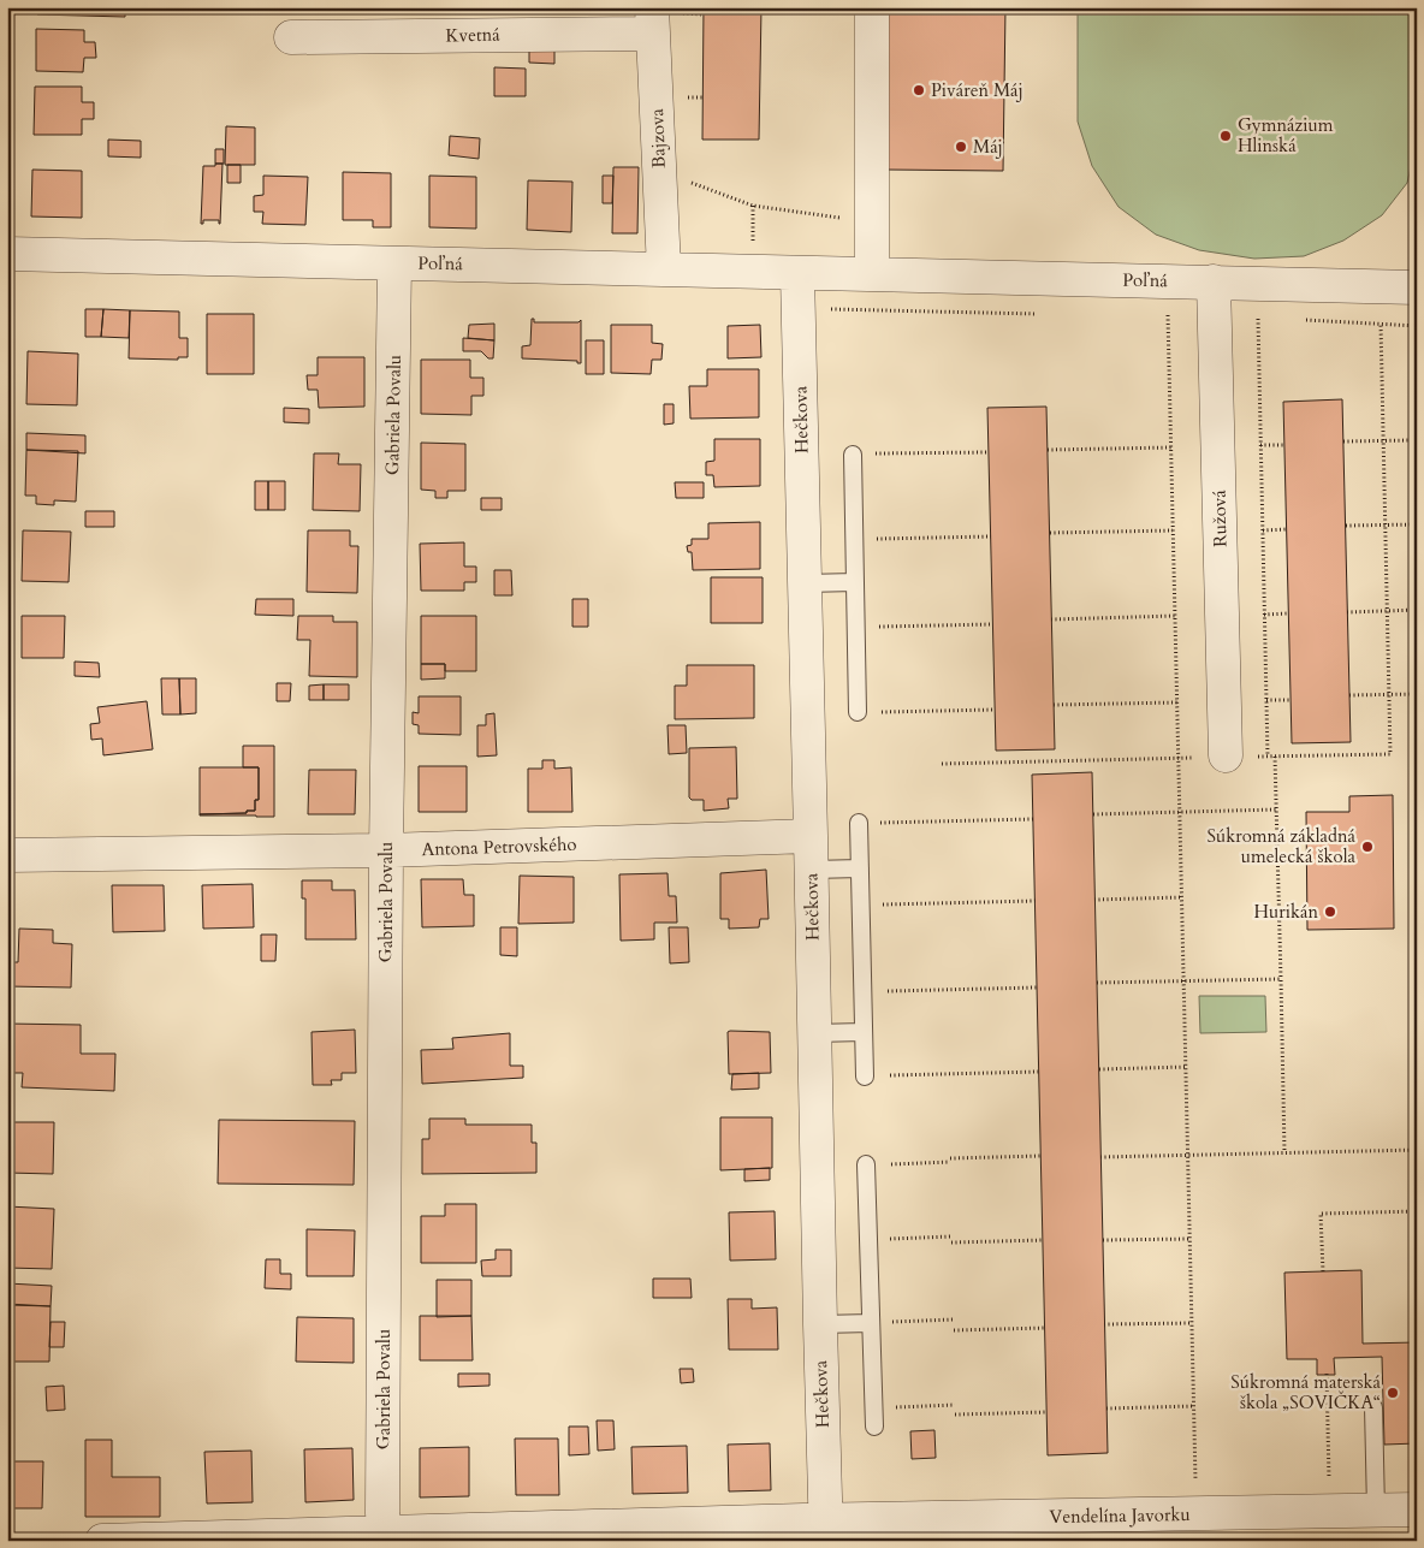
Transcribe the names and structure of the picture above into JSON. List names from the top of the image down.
{
  "streets": {
    "street": [
      "Kvetná",
      "Bajzova",
      "Poľná",
      "Gabriela Povalu",
      "Hečkova",
      "Ružová",
      "Antona Petrovského",
      "Vendelína Javorku"
    ]
  },
  "crossings": [
    ["Kvetná", "Bajzova"],
    ["Bajzova", "Poľná"],
    ["Poľná", "Gabriela Povalu"],
    ["Poľná", "Hečkova"],
    ["Poľná", "Ružová"],
    ["Gabriela Povalu", "Antona Petrovského"],
    ["Gabriela Povalu", "Vendelína Javorku"],
    ["Hečkova", "Antona Petrovského"],
    ["Hečkova", "Vendelína Javorku"]
  ],
  "places": [
    "Piváreň Máj",
    "Gymnázium Hlinská",
    "Máj",
    "Súkromná základná umelecká škola",
    "Hurikán",
    "Súkromná materská škola „SOVIČKA“"
  ]
}
